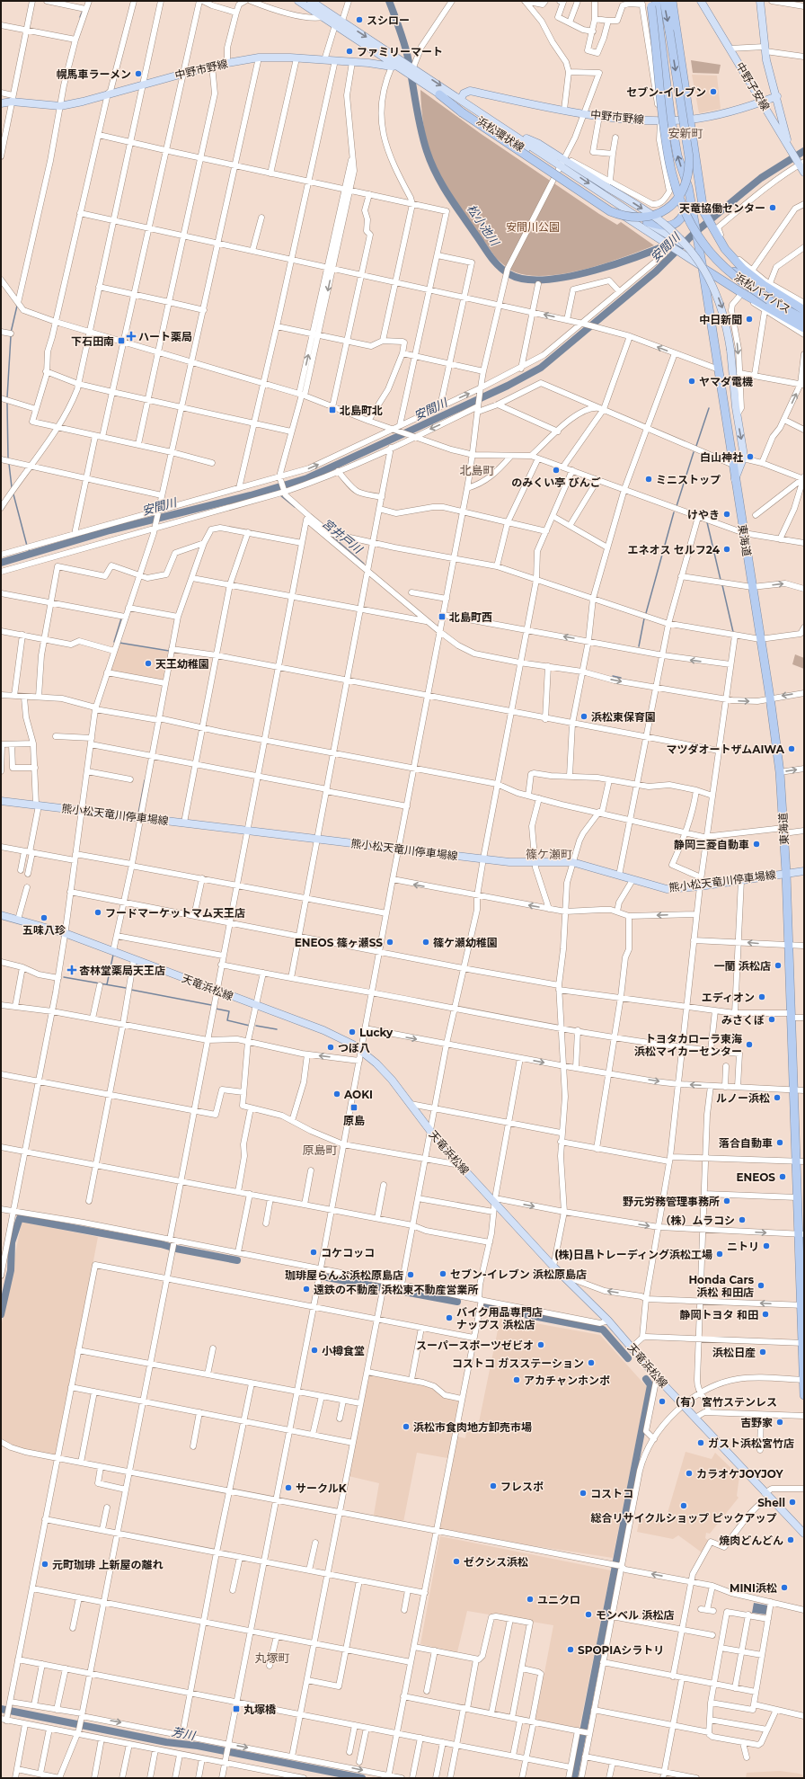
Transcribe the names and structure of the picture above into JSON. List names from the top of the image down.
{
  "streets": {
    "highway": ["浜松バイパス", "東海道"],
    "main road": [
      "中野市野線",
      "中野子安線",
      "浜松環状線",
      "熊小松天竜川停車場線",
      "天竜浜松線"
    ]
  },
  "crossings": [
    ["中野市野線", "中野子安線"],
    ["中野市野線", "浜松環状線"],
    ["中野市野線", "浜松バイパス"],
    ["浜松環状線", "東海道"],
    ["東海道", "熊小松天竜川停車場線"]
  ],
  "districts": [
    "安新町",
    "北島町",
    "篠ケ瀬町",
    "原島町",
    "丸塚町"
  ],
  "water": [
    "松小池川",
    "安間川",
    "宮井戸川",
    "芳川"
  ],
  "parks": ["安間川公園"],
  "places": {
    "other": [
      "スシロー",
      "ファミリーマート",
      "幌馬車ラーメン",
      "セブン-イレブン",
      "天竜協働センター",
      "中日新聞",
      "ヤマダ電機",
      "白山神社",
      "のみくい亭 びんご",
      "ミニストップ",
      "けやき",
      "エネオス セルフ24",
      "天王幼稚園",
      "浜松東保育園",
      "マツダオートザムAIWA",
      "静岡三菱自動車",
      "フードマーケットマム天王店",
      "五味八珍",
      "ENEOS 篠ヶ瀬SS",
      "篠ケ瀬幼稚園",
      "一蘭 浜松店",
      "エディオン",
      "みさくぼ",
      "Lucky",
      "トヨタカローラ東海 浜松マイカーセンター",
      "つぼ八",
      "AOKI",
      "ルノー浜松",
      "落合自動車",
      "ENEOS",
      "野元労務管理事務所",
      "（株）ムラコシ",
      "ニトリ",
      "コケコッコ",
      "(株)日昌トレーディング浜松工場",
      "セブン‐イレブン 浜松原島店",
      "珈琲屋らんぷ浜松原島店",
      "Honda Cars 浜松 和田店",
      "遠鉄の不動産 浜松東不動産営業所",
      "静岡トヨタ 和田",
      "バイク用品専門店 ナップス 浜松店",
      "スーパースポーツゼビオ",
      "小樽食堂",
      "浜松日産",
      "コストコ ガスステーション",
      "アカチャンホンポ",
      "（有）宮竹ステンレス",
      "吉野家",
      "浜松市食肉地方卸売市場",
      "ガスト浜松宮竹店",
      "カラオケJOYJOY",
      "フレスポ",
      "サークルK",
      "コストコ",
      "Shell",
      "総合リサイクルショップ ピックアップ",
      "焼肉どんどん",
      "ゼクシス浜松",
      "元町珈琲 上新屋の離れ",
      "MINI浜松",
      "ユニクロ",
      "モンベル 浜松店",
      "SPOPIAシラトリ"
    ],
    "health": ["ハート薬局", "杏林堂薬局天王店"],
    "transit": [
      "下石田南",
      "北島町北",
      "北島町西",
      "原島",
      "丸塚橋"
    ]
  }
}
